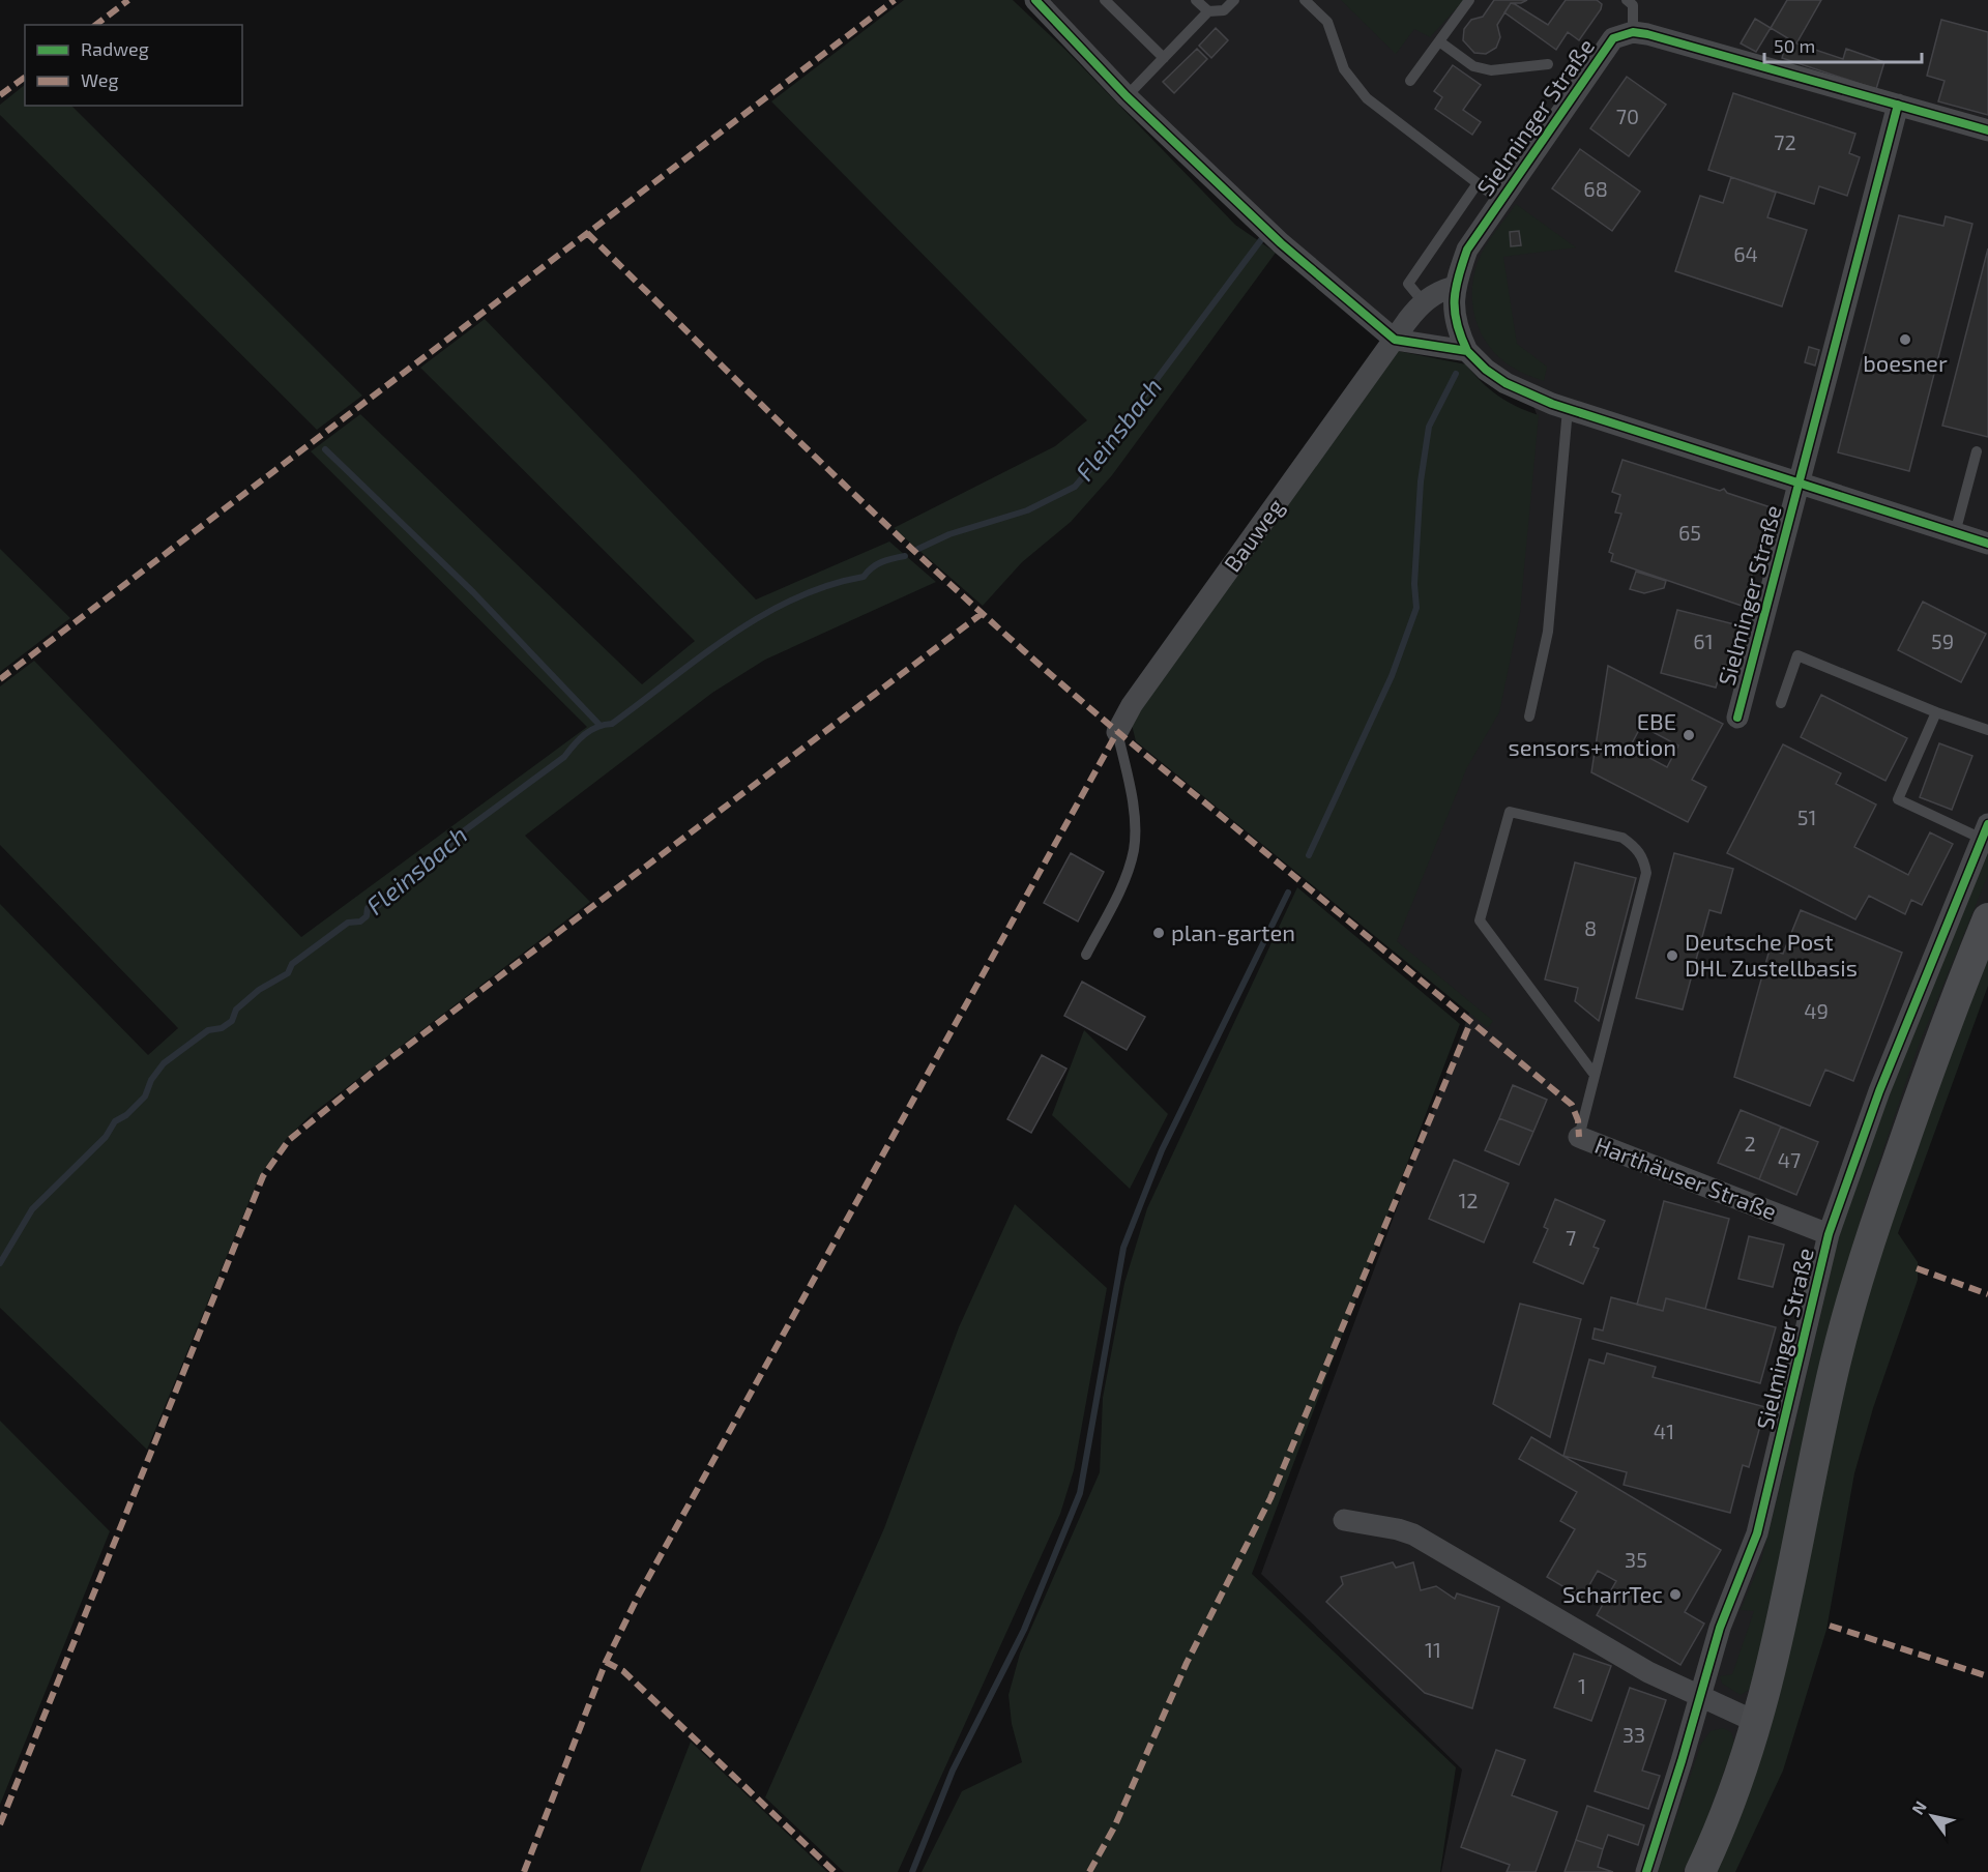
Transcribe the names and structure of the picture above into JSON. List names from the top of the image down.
{
  "streets": {
    "street": ["Sielminger Straße", "Bauweg", "Harthäuser Straße"]
  },
  "crossings": [
    ["Sielminger Straße", "Harthäuser Straße"]
  ],
  "water": ["Fleinsbach"],
  "places": [
    "boesner",
    "EBE sensors+motion",
    "plan-garten",
    "Deutsche Post DHL Zustellbasis",
    "ScharrTec"
  ],
  "house_numbers": [
    "70",
    "72",
    "68",
    "64",
    "65",
    "61",
    "59",
    "51",
    "8",
    "49",
    "2",
    "47",
    "12",
    "7",
    "41",
    "35",
    "11",
    "1",
    "33"
  ],
  "legend": ["Radweg", "Weg"],
  "scale_bar": "50 m",
  "north": "top left"
}
